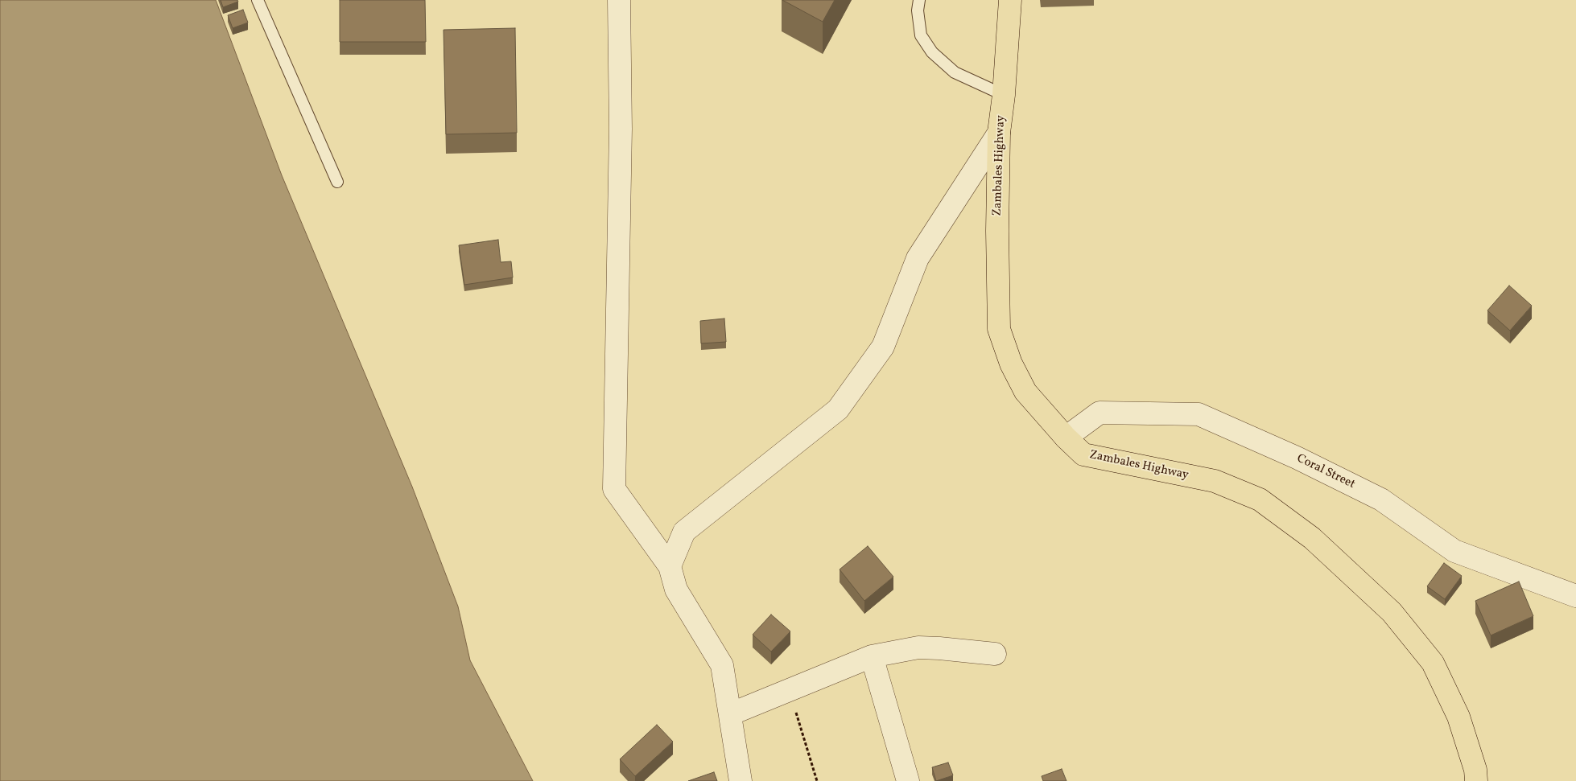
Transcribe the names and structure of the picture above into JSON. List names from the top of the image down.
{
  "streets": {
    "main road": ["Zambales Highway"],
    "street": ["Coral Street"]
  },
  "crossings": [
    ["Zambales Highway", "Coral Street"]
  ]
}
